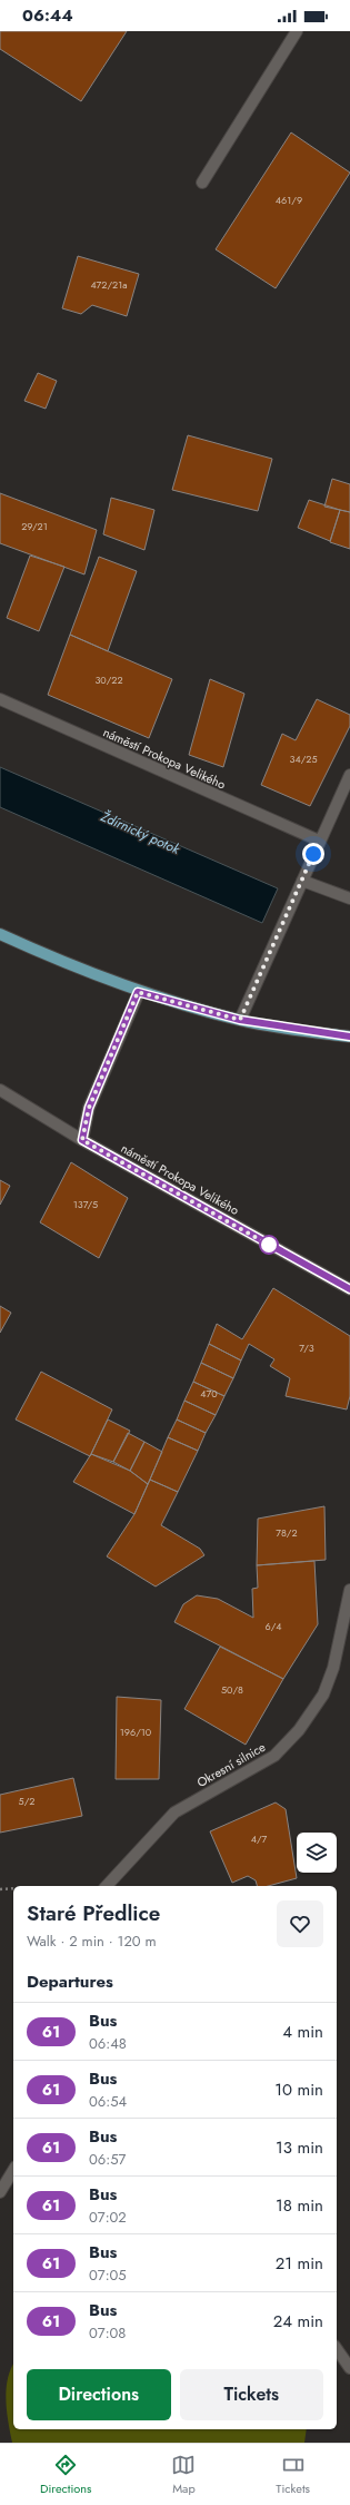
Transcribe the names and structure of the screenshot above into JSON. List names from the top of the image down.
{
  "streets": {
    "street": ["náměstí Prokopa Velikého", "Okresní silnice"]
  },
  "water": ["Ždírnický potok"],
  "lines": ["bus line 61"],
  "house_numbers": [
    "461/9",
    "472/21a",
    "29/21",
    "30/22",
    "34/25",
    "137/5",
    "7/3",
    "470",
    "78/2",
    "6/4",
    "50/8",
    "196/10",
    "5/2",
    "4/7"
  ],
  "page": {
    "status": "06:44",
    "heading": [
      ["Staré Předlice", "Walk · 2 min · 120 m"],
      "Departures"
    ],
    "list": [
      {
        "mark": "61",
        "name": "Bus",
        "note": "06:48",
        "value": "4 min"
      },
      {
        "mark": "61",
        "name": "Bus",
        "note": "06:54",
        "value": "10 min"
      },
      {
        "mark": "61",
        "name": "Bus",
        "note": "06:57",
        "value": "13 min"
      },
      {
        "mark": "61",
        "name": "Bus",
        "note": "07:02",
        "value": "18 min"
      },
      {
        "mark": "61",
        "name": "Bus",
        "note": "07:05",
        "value": "21 min"
      },
      {
        "mark": "61",
        "name": "Bus",
        "note": "07:08",
        "value": "24 min"
      }
    ],
    "buttons": ["Directions", "Tickets"],
    "tabs": ["Directions", "Map", "Tickets"]
  }
}
